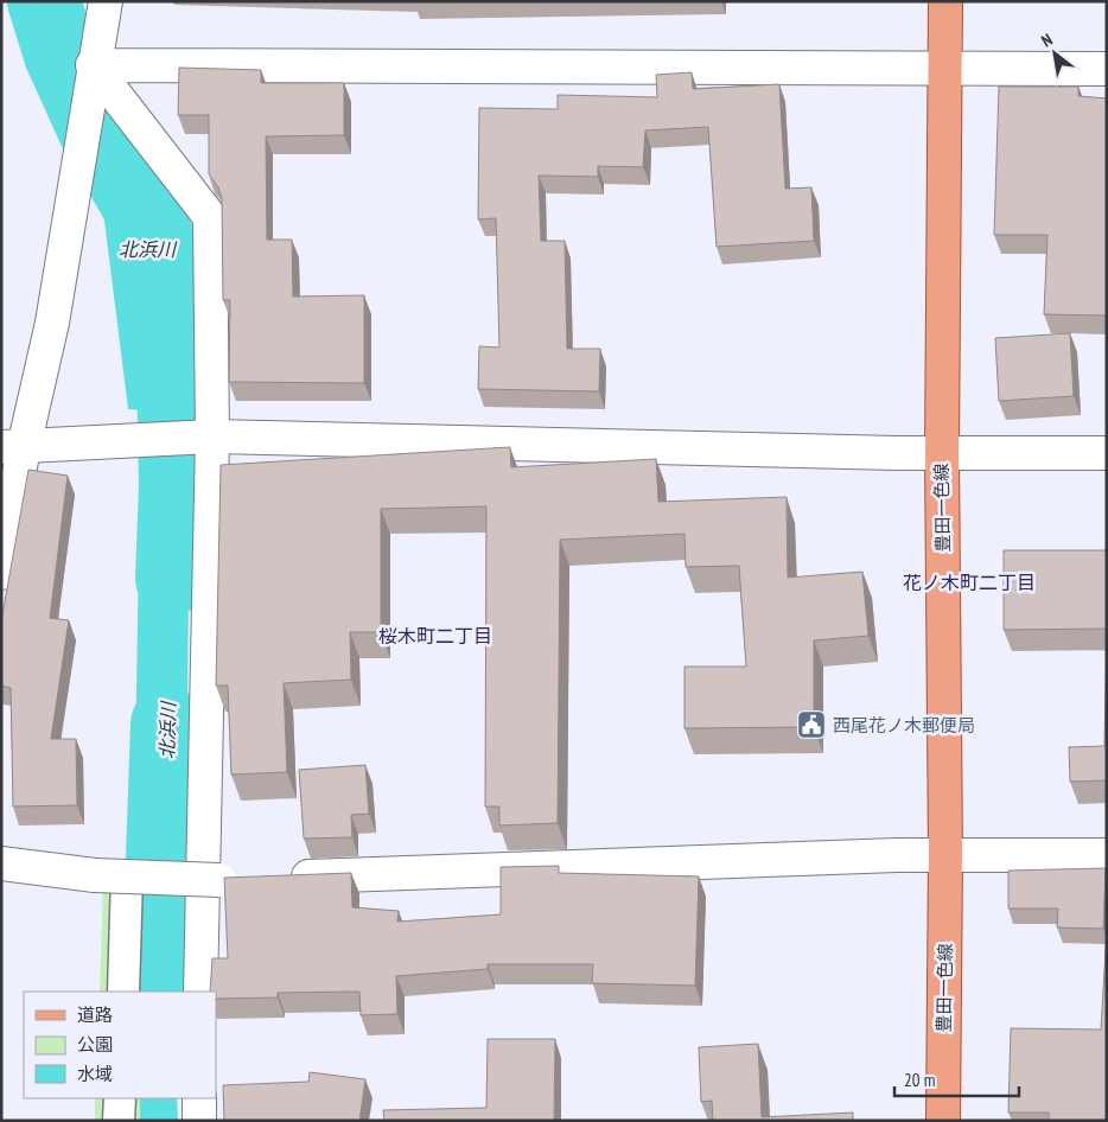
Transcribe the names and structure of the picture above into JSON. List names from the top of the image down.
{
  "streets": {
    "main road": ["豊田一色線"]
  },
  "districts": ["花ノ木町二丁目", "桜木町二丁目"],
  "water": ["北浜川"],
  "places": {
    "public building": ["西尾花ノ木郵便局"]
  },
  "legend": ["道路", "公園", "水域"],
  "scale_bar": "20 m",
  "north": "top left"
}
